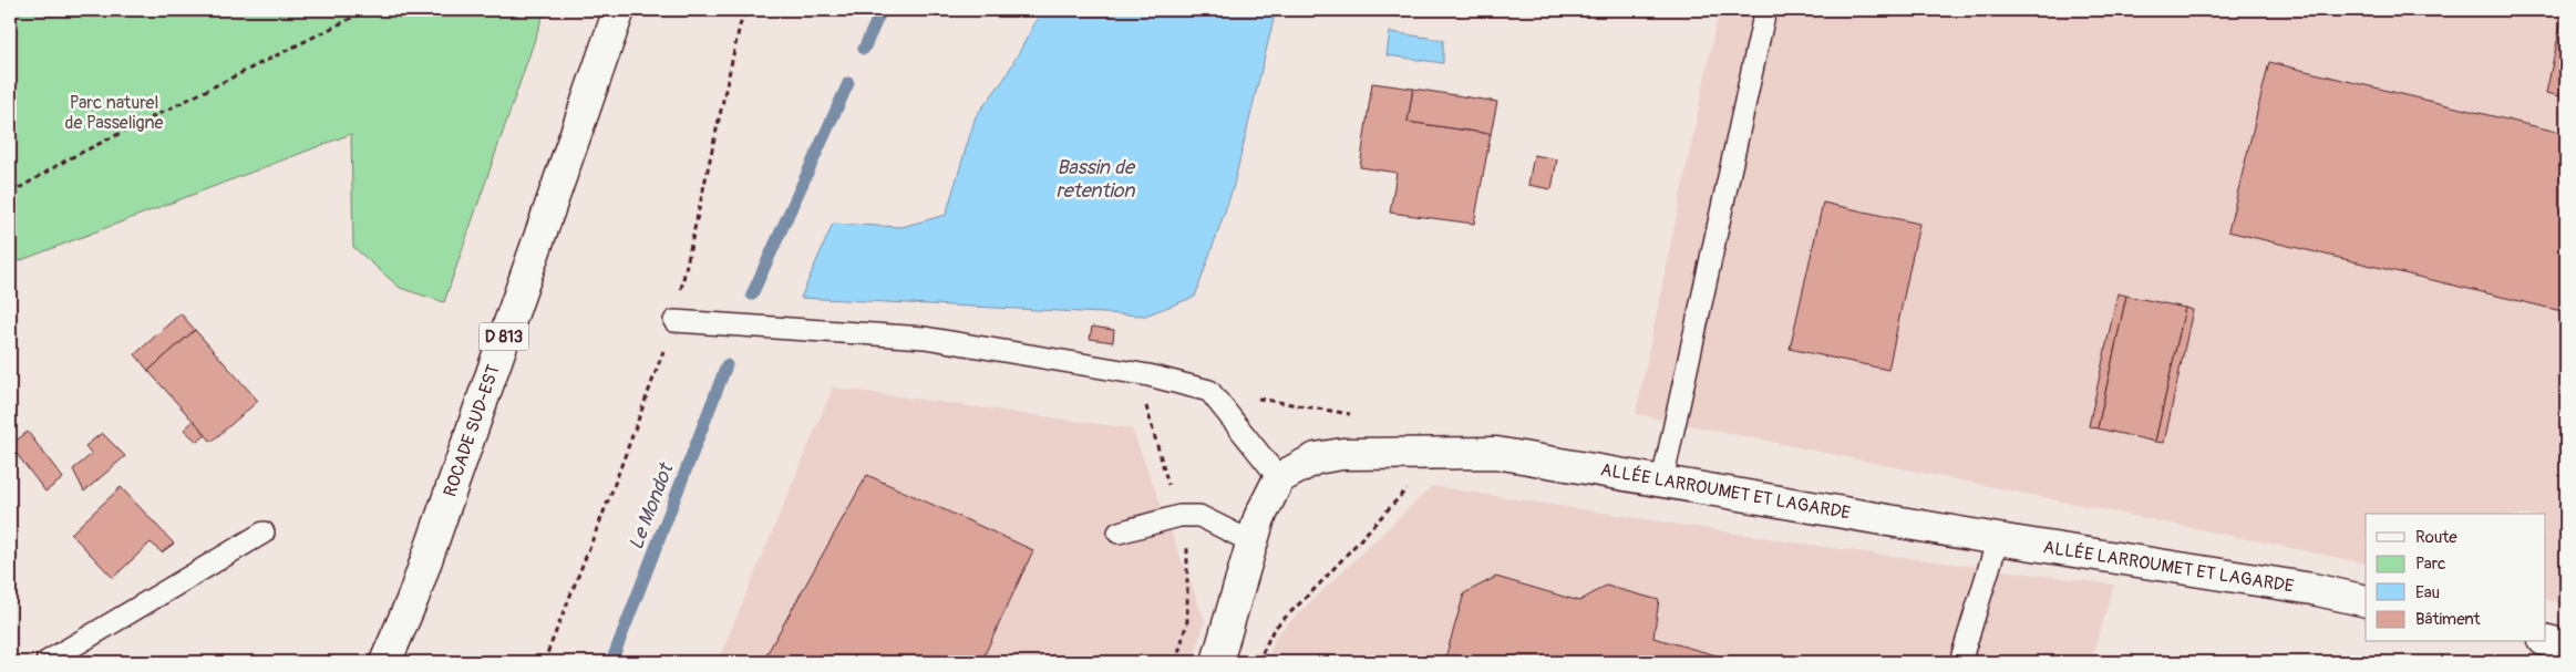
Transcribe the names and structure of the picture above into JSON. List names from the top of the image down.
{
  "streets": {
    "street": ["D 813", "ROCADE SUD-EST", "ALLÉE LARROUMET ET LAGARDE"]
  },
  "water": ["Bassin de retention", "Le Mondot"],
  "parks": ["Parc naturel de Passeligne"],
  "legend": [
    "Route",
    "Parc",
    "Eau",
    "Bâtiment"
  ]
}
